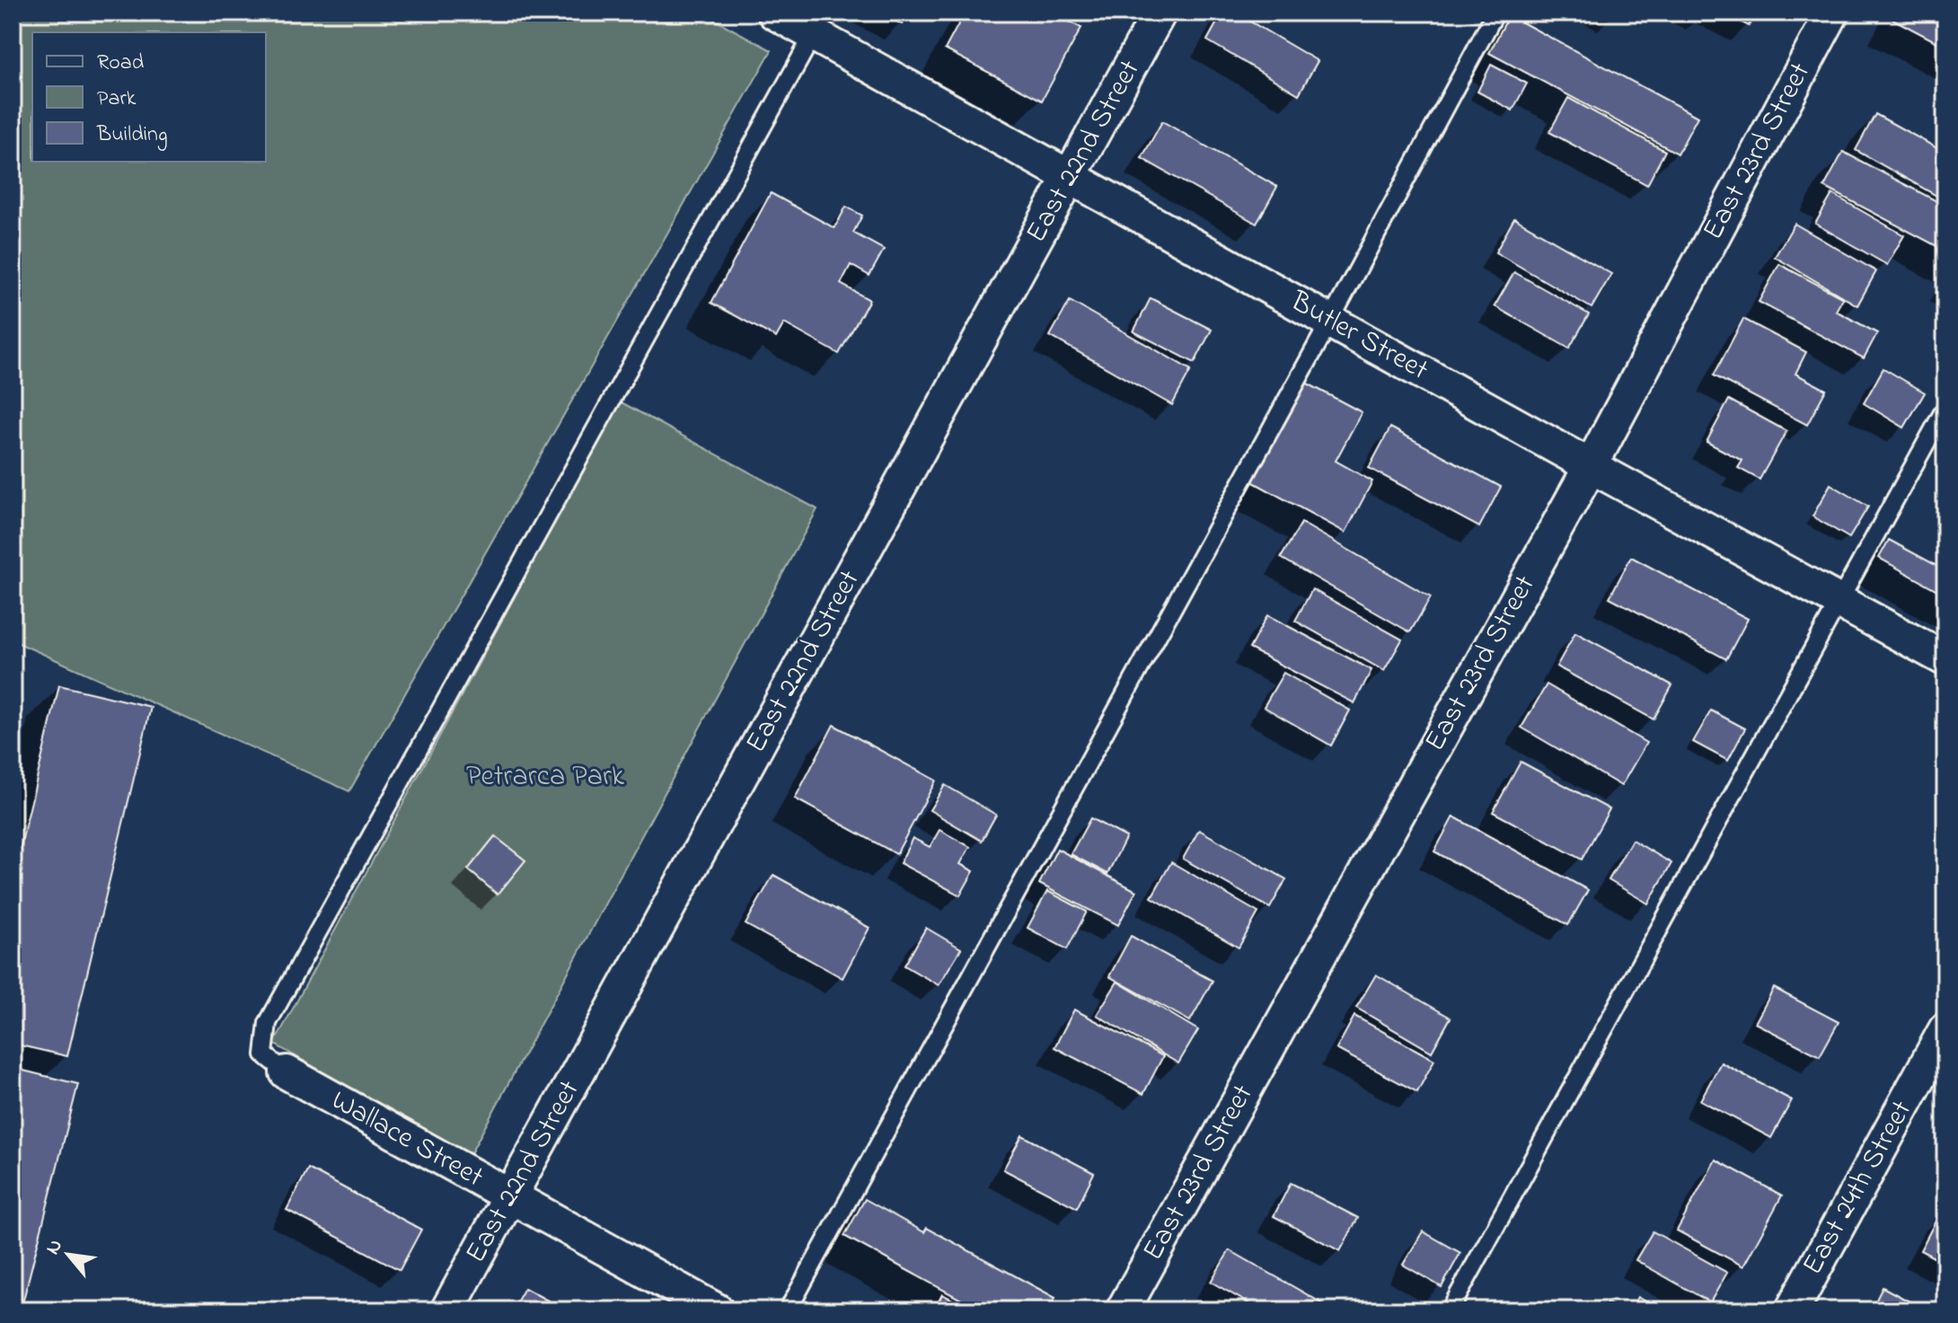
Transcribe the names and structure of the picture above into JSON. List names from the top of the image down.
{
  "streets": {
    "street": [
      "East 22nd Street",
      "East 23rd Street",
      "Butler Street",
      "Wallace Street",
      "East 24th Street"
    ]
  },
  "crossings": [
    ["East 22nd Street", "Butler Street"],
    ["East 22nd Street", "Wallace Street"],
    ["East 23rd Street", "Butler Street"]
  ],
  "parks": ["Petrarca Park"],
  "legend": ["Road", "Park", "Building"],
  "north": "top left"
}
